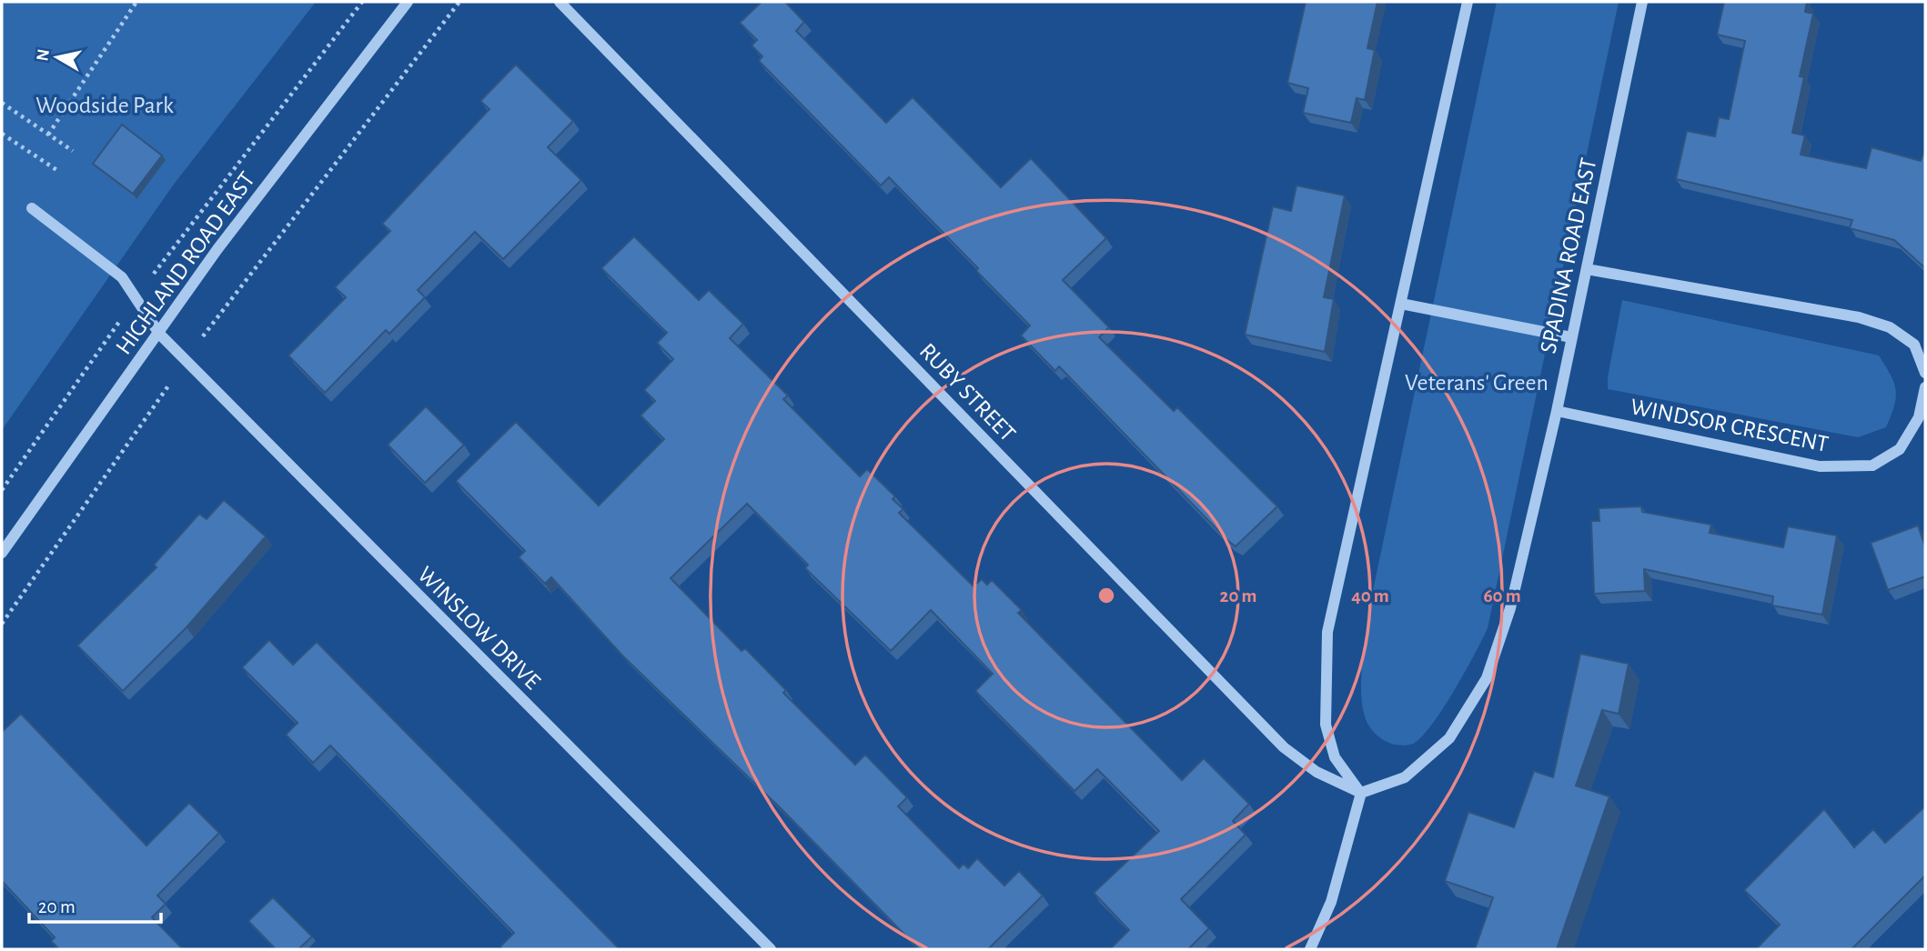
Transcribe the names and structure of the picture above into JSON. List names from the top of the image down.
{
  "streets": {
    "street": [
      "SPADINA ROAD EAST",
      "HIGHLAND ROAD EAST",
      "RUBY STREET",
      "WINDSOR CRESCENT",
      "WINSLOW DRIVE"
    ]
  },
  "crossings": [
    ["SPADINA ROAD EAST", "RUBY STREET"],
    ["SPADINA ROAD EAST", "WINDSOR CRESCENT"],
    ["HIGHLAND ROAD EAST", "WINSLOW DRIVE"]
  ],
  "parks": ["Woodside Park", "Veterans' Green"],
  "scale_bar": "20 m",
  "north": "left",
  "rings": ["20 m", "40 m", "60 m"]
}
